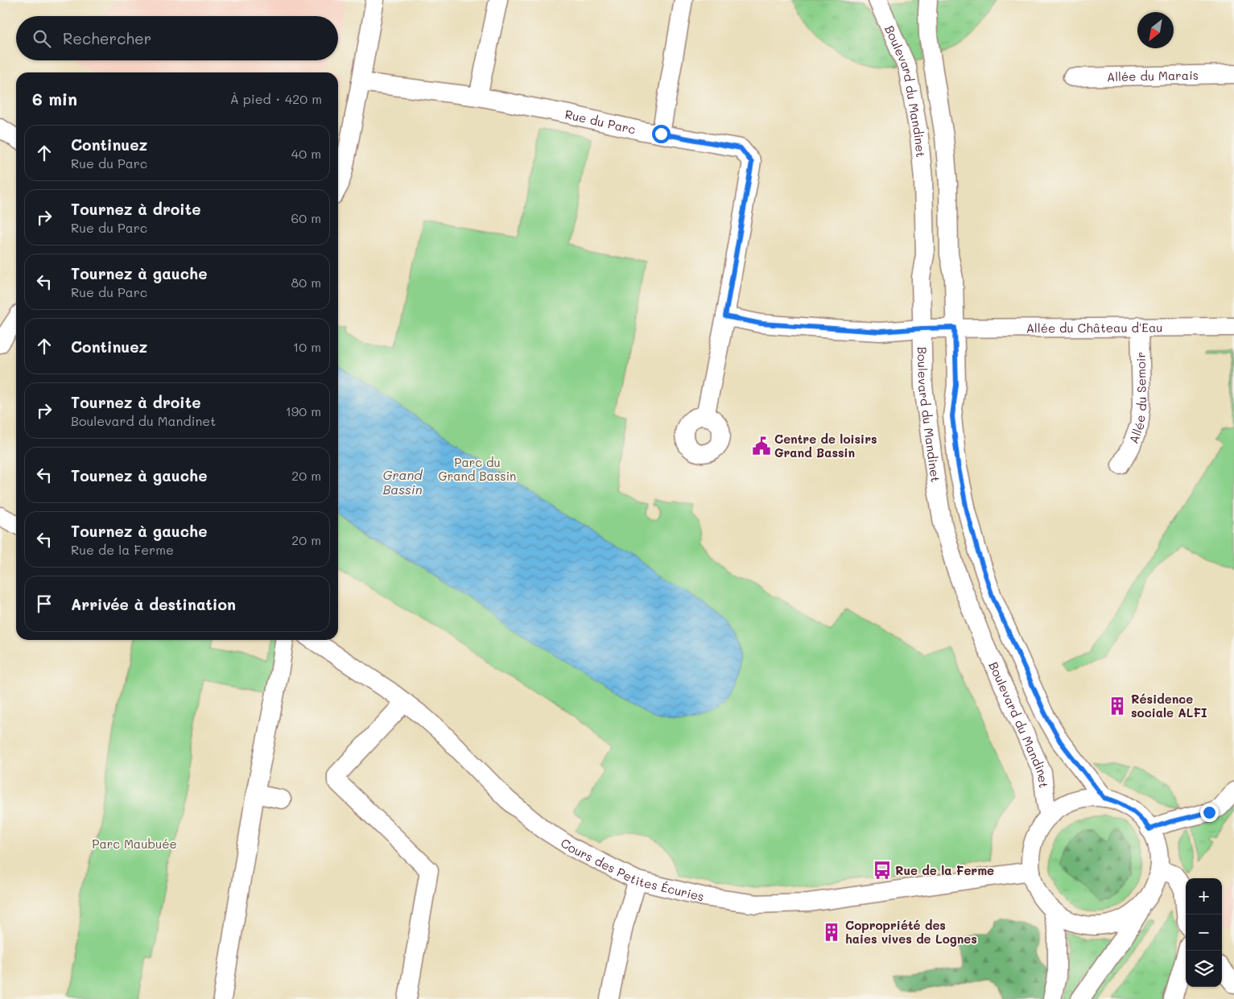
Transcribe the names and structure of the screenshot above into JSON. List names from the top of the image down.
{
  "streets": {
    "street": [
      "Allée du Marais",
      "Boulevard du Mandinet",
      "Rue du Parc",
      "Allée du Château d'Eau",
      "Allée du Semoir",
      "Cours des Petites Écuries"
    ]
  },
  "crossings": [
    ["Boulevard du Mandinet", "Allée du Château d'Eau"],
    ["Boulevard du Mandinet", "Cours des Petites Écuries"],
    ["Allée du Château d'Eau", "Allée du Semoir"]
  ],
  "water": ["Grand Bassin"],
  "parks": ["Parc du Grand Bassin", "Parc Maubuée"],
  "places": {
    "public building": ["Centre de loisirs Grand Bassin"],
    "building": ["Résidence sociale ALFI", "Copropriété des haies vives de Lognes"],
    "bus stop": ["Rue de la Ferme"]
  },
  "north": "bottom left",
  "page": {
    "search": "Rechercher",
    "heading": ["6 min", "À pied · 420 m"],
    "list": [
      ["Continuez", "Rue du Parc", "40 m"],
      ["Tournez à droite", "Rue du Parc", "60 m"],
      ["Tournez à gauche", "Rue du Parc", "80 m"],
      ["Continuez", "10 m"],
      ["Tournez à droite", "Boulevard du Mandinet", "190 m"],
      ["Tournez à gauche", "20 m"],
      ["Tournez à gauche", "Rue de la Ferme", "20 m"],
      "Arrivée à destination"
    ],
    "map_buttons": ["+", "−"]
  }
}
